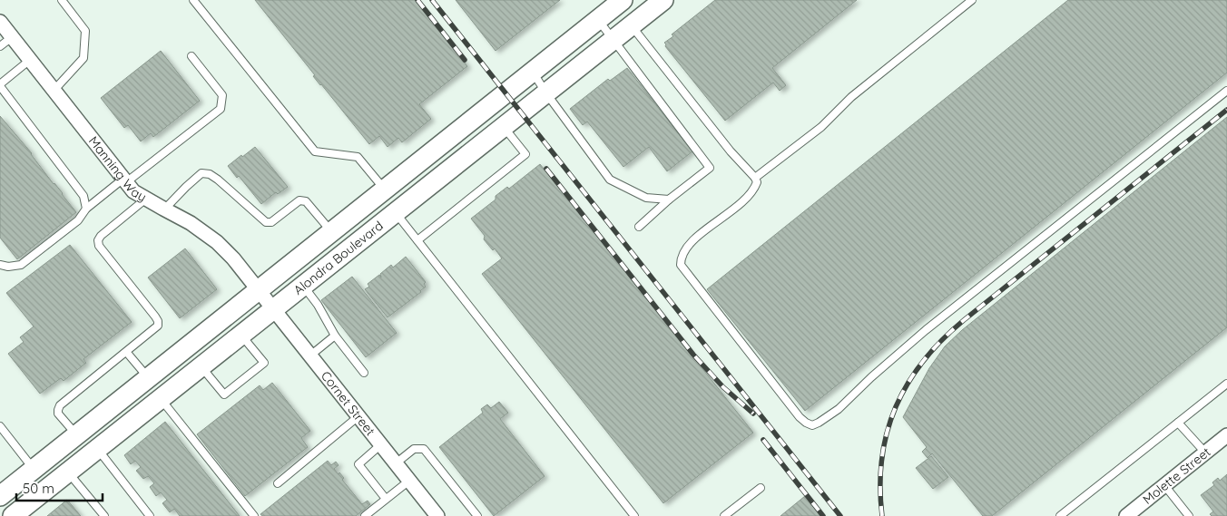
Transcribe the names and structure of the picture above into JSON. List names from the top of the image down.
{
  "streets": {
    "main road": ["Alondra Boulevard"],
    "street": ["Manning Way", "Cornet Street", "Molette Street"]
  },
  "crossings": [
    ["Manning Way", "Alondra Boulevard"],
    ["Manning Way", "Cornet Street"],
    ["Alondra Boulevard", "Cornet Street"]
  ],
  "scale_bar": "50 m"
}
